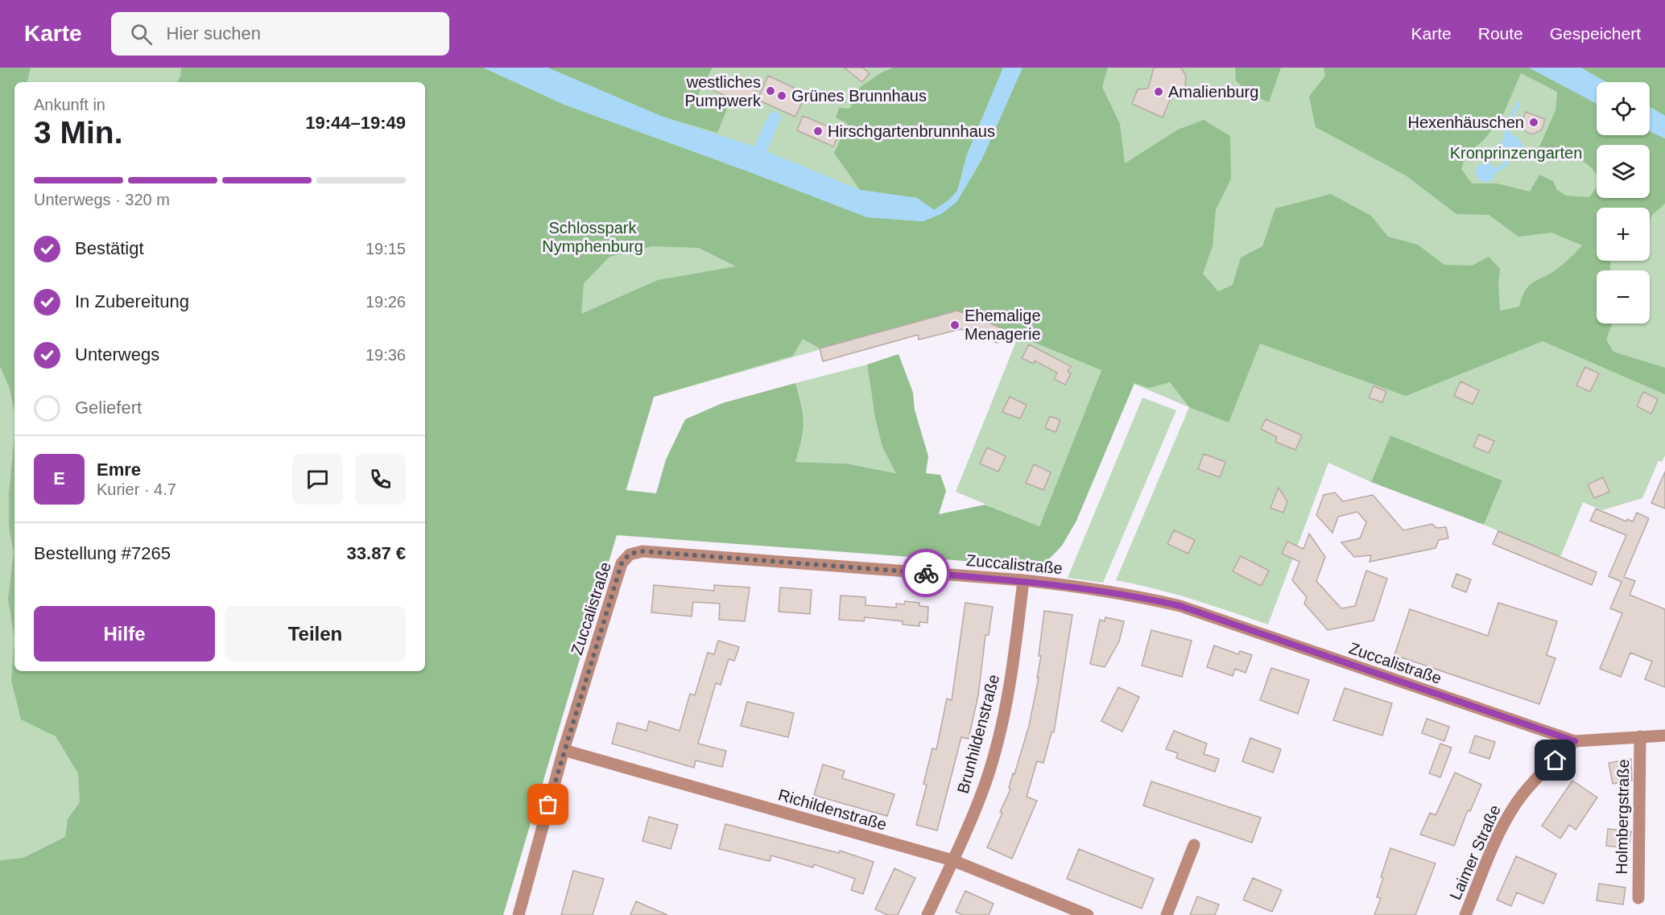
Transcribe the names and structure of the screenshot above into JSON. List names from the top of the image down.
{
  "streets": {
    "street": [
      "Zuccalistraße",
      "Brunhildenstraße",
      "Richildenstraße",
      "Holmbergstraße",
      "Laimer Straße"
    ]
  },
  "crossings": [
    ["Zuccalistraße", "Brunhildenstraße"],
    ["Zuccalistraße", "Richildenstraße"],
    ["Zuccalistraße", "Holmbergstraße"],
    ["Zuccalistraße", "Laimer Straße"],
    ["Brunhildenstraße", "Richildenstraße"]
  ],
  "parks": ["Kronprinzengarten", "Schlosspark Nymphenburg"],
  "places": [
    "westliches Pumpwerk",
    "Amalienburg",
    "Grünes Brunnhaus",
    "Hexenhäuschen",
    "Hirschgartenbrunnhaus",
    "Ehemalige Menagerie"
  ],
  "page": {
    "header": "Karte",
    "search": "Hier suchen",
    "nav": ["Karte", "Route", "Gespeichert"],
    "map_buttons": ["+", "−"],
    "heading": ["3 Min.", "Ankunft in", "19:44–19:49"],
    "panel": [
      "Emre",
      "Kurier · 4.7",
      "Bestellung #7265",
      "33.87 €"
    ],
    "bar": "Unterwegs · 320 m",
    "list": [
      ["Bestätigt", "19:15"],
      ["In Zubereitung", "19:26"],
      ["Unterwegs", "19:36"],
      "Geliefert"
    ],
    "round": "E",
    "buttons": ["Hilfe", "Teilen"]
  }
}
